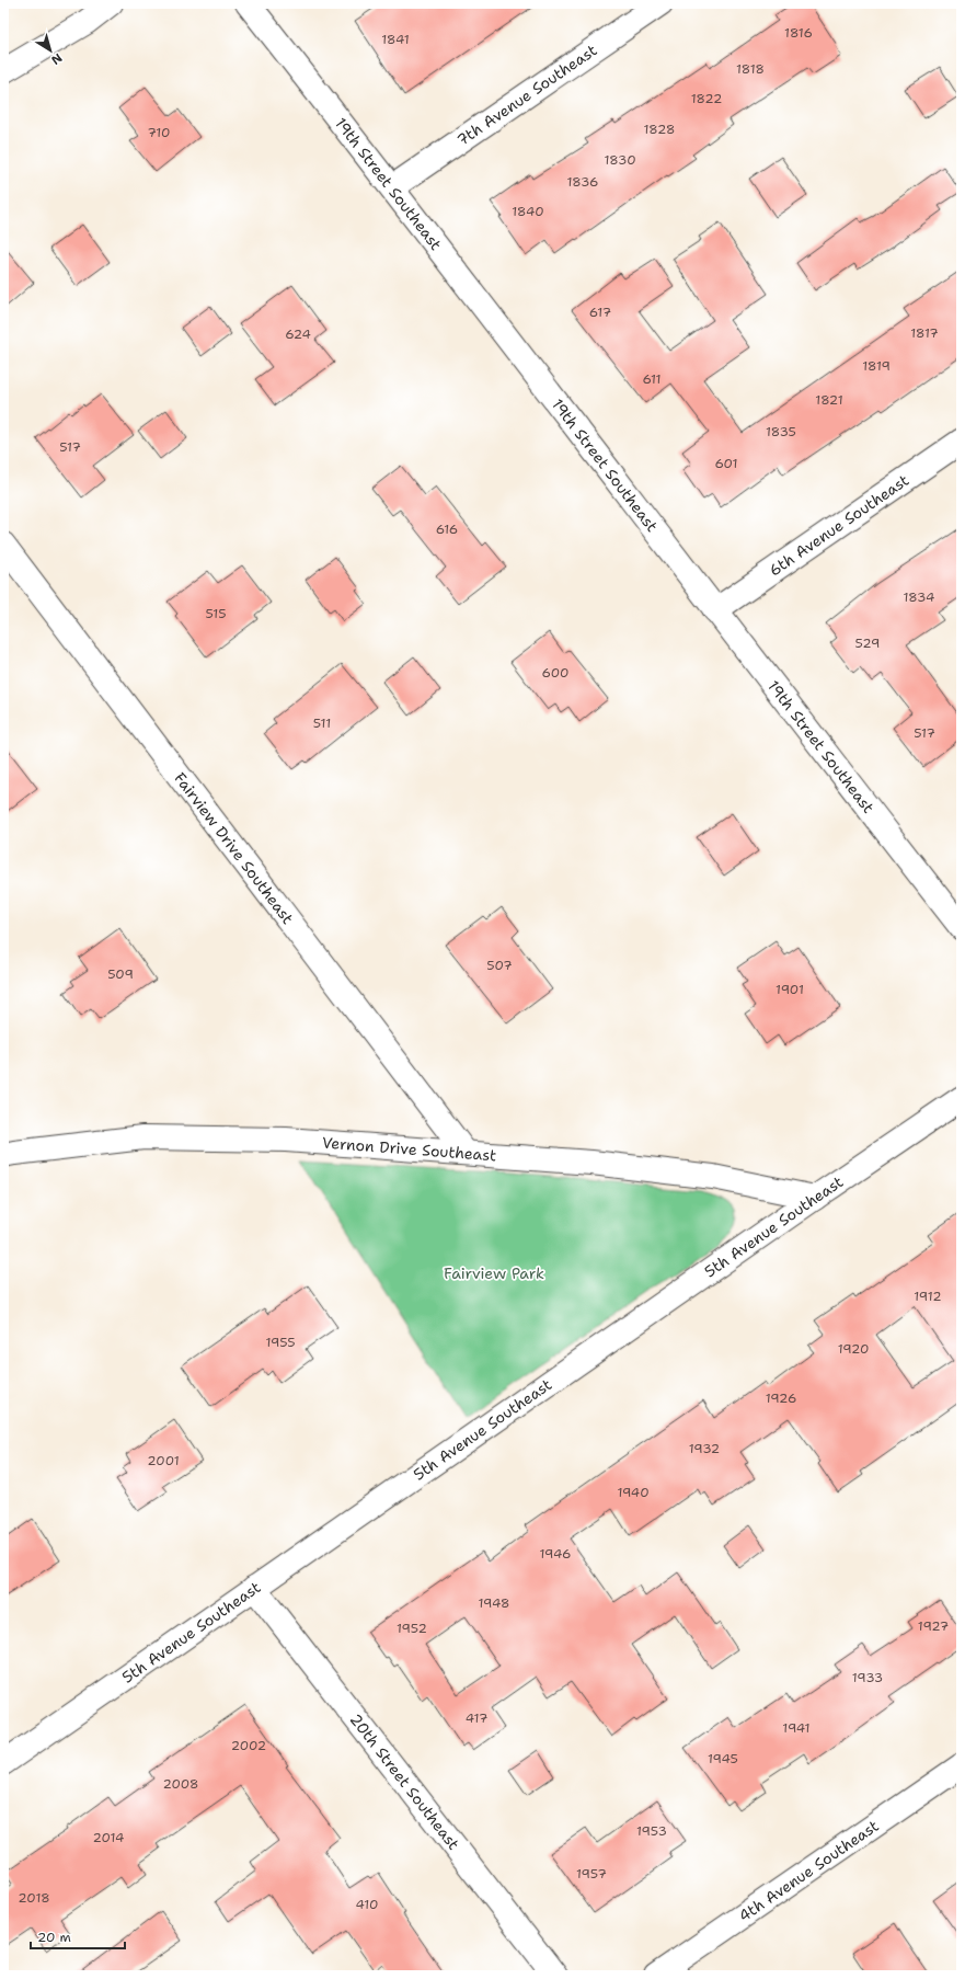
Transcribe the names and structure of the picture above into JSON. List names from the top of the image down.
{
  "streets": {
    "street": [
      "7th Avenue Southeast",
      "19th Street Southeast",
      "6th Avenue Southeast",
      "Fairview Drive Southeast",
      "Vernon Drive Southeast",
      "5th Avenue Southeast",
      "20th Street Southeast",
      "4th Avenue Southeast"
    ]
  },
  "crossings": [
    ["7th Avenue Southeast", "19th Street Southeast"],
    ["19th Street Southeast", "6th Avenue Southeast"],
    ["Fairview Drive Southeast", "Vernon Drive Southeast"],
    ["Vernon Drive Southeast", "5th Avenue Southeast"],
    ["5th Avenue Southeast", "20th Street Southeast"]
  ],
  "parks": ["Fairview Park"],
  "house_numbers": [
    "1816",
    "1841",
    "1818",
    "1822",
    "1828",
    "710",
    "1830",
    "1836",
    "1840",
    "617",
    "1817",
    "624",
    "1819",
    "611",
    "1821",
    "1835",
    "517",
    "601",
    "616",
    "1834",
    "515",
    "529",
    "600",
    "511",
    "517",
    "507",
    "509",
    "1901",
    "1912",
    "1955",
    "1920",
    "1926",
    "1932",
    "2001",
    "1940",
    "1946",
    "1948",
    "1927",
    "1952",
    "1933",
    "417",
    "1941",
    "2002",
    "1945",
    "2008",
    "1953",
    "2014",
    "1957",
    "2018",
    "410"
  ],
  "scale_bar": "20 m",
  "north": "bottom right"
}
